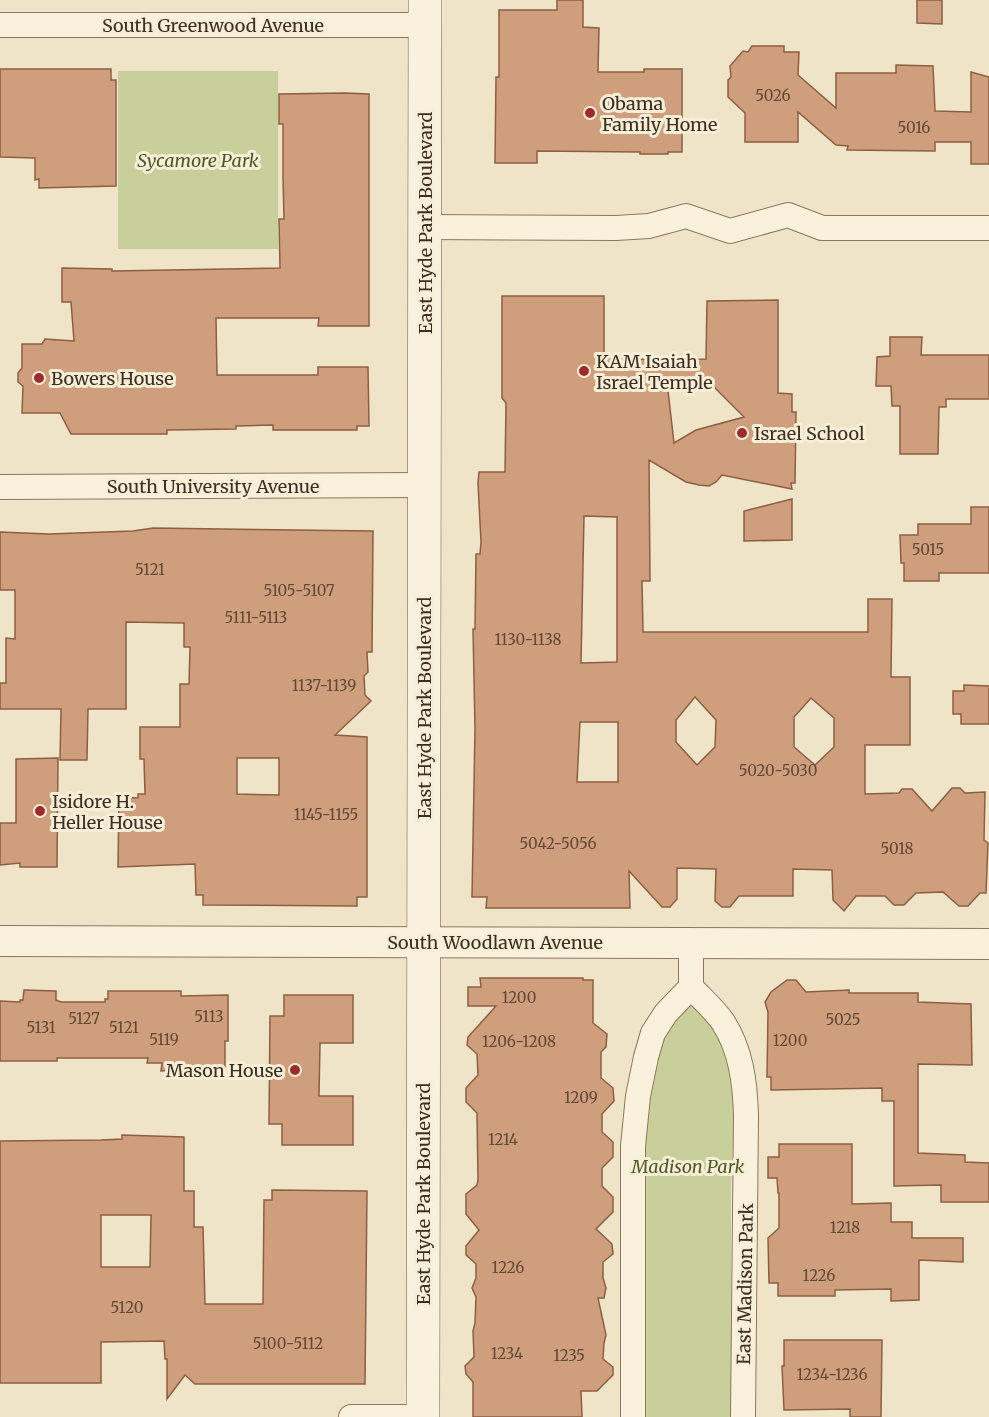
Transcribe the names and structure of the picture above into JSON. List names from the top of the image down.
{
  "streets": {
    "main road": ["East Hyde Park Boulevard"],
    "street": [
      "South Greenwood Avenue",
      "South University Avenue",
      "South Woodlawn Avenue",
      "East Madison Park"
    ]
  },
  "crossings": [
    ["South Greenwood Avenue", "East Hyde Park Boulevard"],
    ["East Hyde Park Boulevard", "South University Avenue"],
    ["East Hyde Park Boulevard", "South Woodlawn Avenue"]
  ],
  "parks": ["Sycamore Park", "Madison Park"],
  "places": [
    "Obama Family Home",
    "KAM Isaiah Israel Temple",
    "Bowers House",
    "Israel School",
    "Isidore H. Heller House",
    "Mason House"
  ],
  "house_numbers": [
    "5026",
    "5016",
    "5015",
    "5121",
    "5105-5107",
    "5111-5113",
    "1130-1138",
    "1137-1139",
    "5020-5030",
    "1145-1155",
    "5042-5056",
    "5018",
    "1200",
    "5113",
    "5127",
    "5025",
    "5131",
    "5121",
    "5119",
    "1200",
    "1206-1208",
    "1209",
    "1214",
    "1218",
    "1226",
    "1226",
    "5120",
    "5100-5112",
    "1234",
    "1235",
    "1234-1236"
  ]
}
